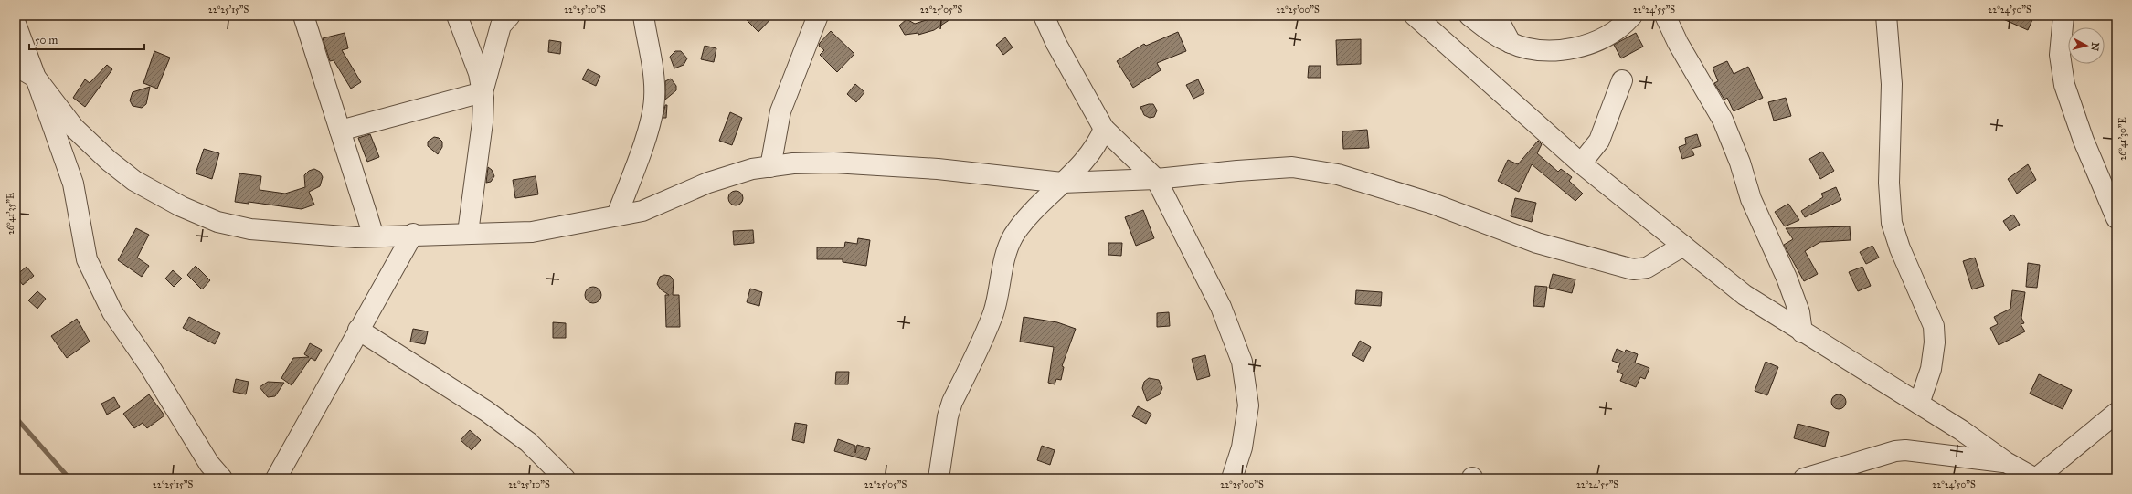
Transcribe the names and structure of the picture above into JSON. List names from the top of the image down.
{
  "scale_bar": "50 m",
  "north": "right",
  "coordinates": [
    "22°25'15\"S",
    "22°25'10\"S",
    "22°25'05\"S",
    "22°25'00\"S",
    "22°24'55\"S",
    "22°24'50\"S",
    "26°41'30\"E",
    "26°41'35\"E"
  ]
}
